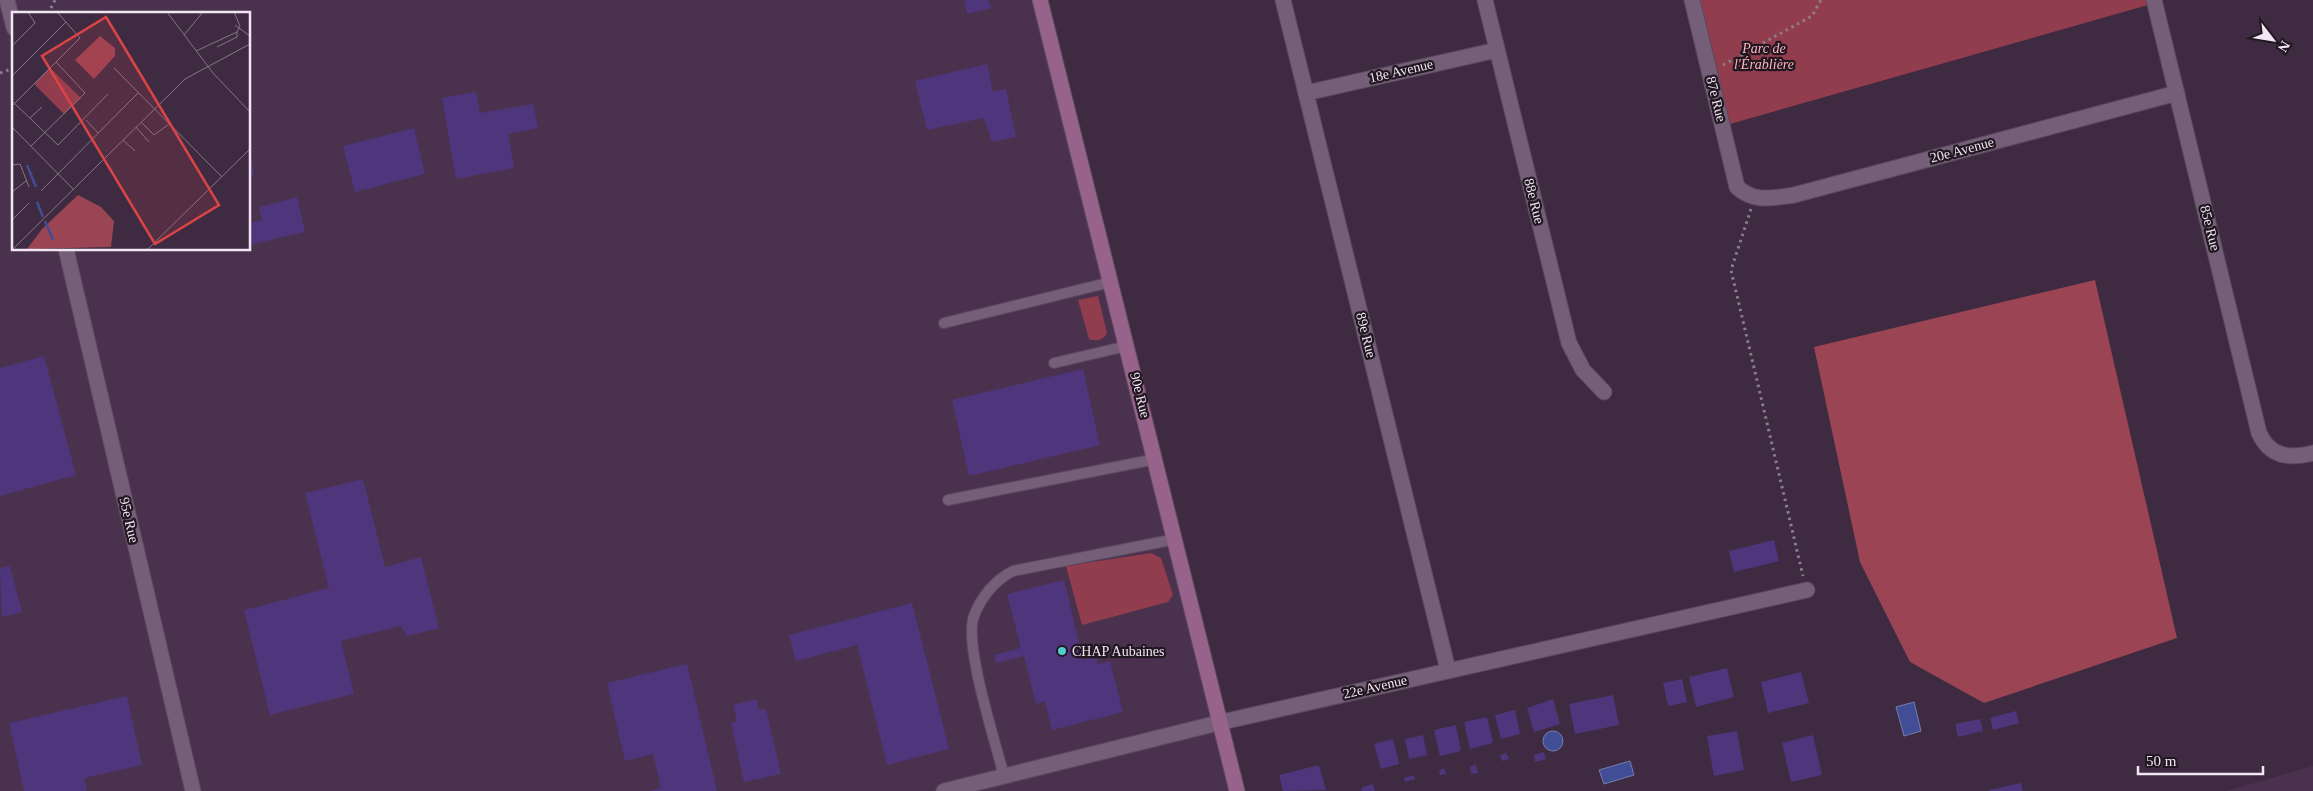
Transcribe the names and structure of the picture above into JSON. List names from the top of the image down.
{
  "streets": {
    "street": [
      "18e Avenue",
      "87e Rue",
      "20e Avenue",
      "88e Rue",
      "85e Rue",
      "89e Rue",
      "90e Rue",
      "95e Rue",
      "22e Avenue"
    ]
  },
  "crossings": [
    ["18e Avenue", "88e Rue"],
    ["18e Avenue", "89e Rue"],
    ["87e Rue", "20e Avenue"],
    ["20e Avenue", "85e Rue"],
    ["89e Rue", "22e Avenue"],
    ["90e Rue", "22e Avenue"]
  ],
  "parks": ["Parc de l'Érablière"],
  "places": ["CHAP Aubaines"],
  "scale_bar": "50 m",
  "north": "bottom right"
}
